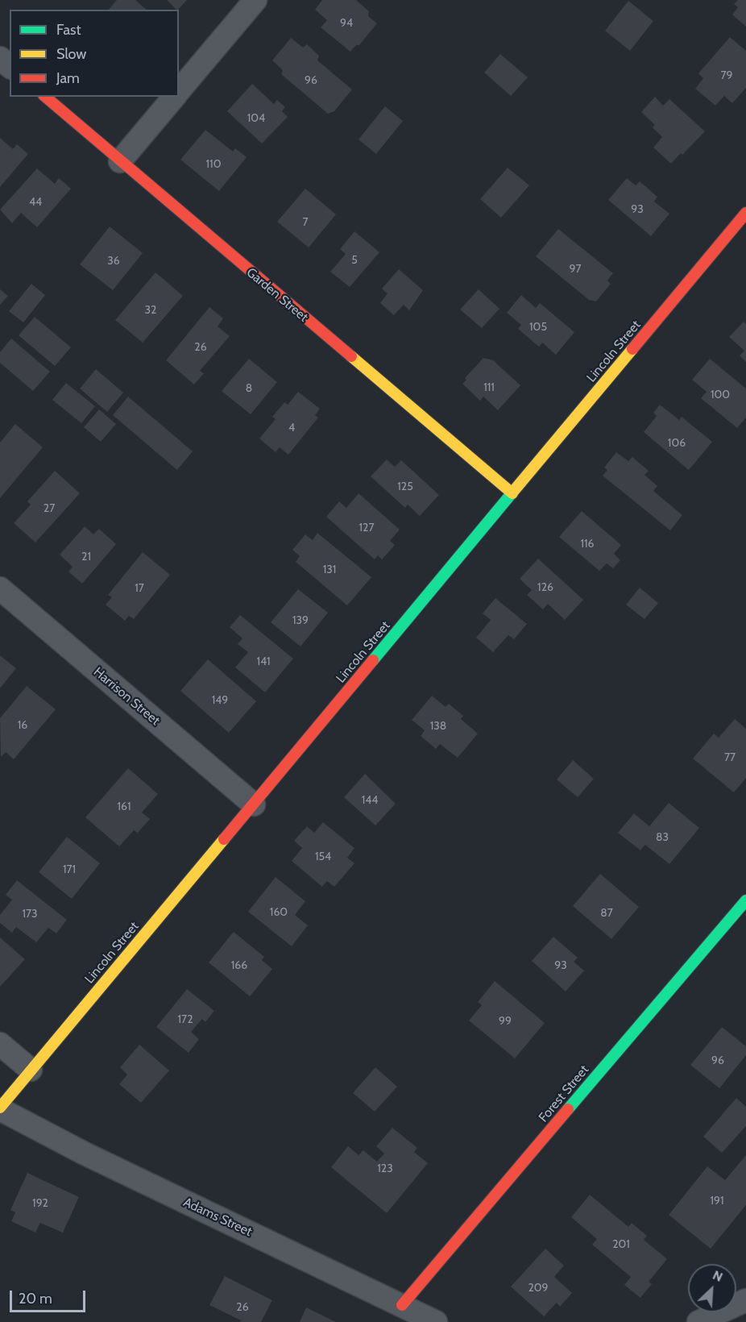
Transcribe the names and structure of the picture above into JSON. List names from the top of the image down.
{
  "streets": {
    "street": [
      "Garden Street",
      "Lincoln Street",
      "Harrison Street",
      "Forest Street",
      "Adams Street"
    ]
  },
  "crossings": [
    ["Garden Street", "Lincoln Street"],
    ["Lincoln Street", "Harrison Street"],
    ["Lincoln Street", "Adams Street"],
    ["Forest Street", "Adams Street"]
  ],
  "house_numbers": [
    "94",
    "79",
    "96",
    "104",
    "110",
    "44",
    "93",
    "7",
    "5",
    "36",
    "97",
    "32",
    "105",
    "26",
    "111",
    "8",
    "100",
    "4",
    "106",
    "125",
    "27",
    "127",
    "116",
    "21",
    "131",
    "126",
    "17",
    "139",
    "141",
    "149",
    "16",
    "138",
    "77",
    "144",
    "161",
    "83",
    "154",
    "171",
    "160",
    "87",
    "173",
    "166",
    "93",
    "172",
    "99",
    "96",
    "123",
    "191",
    "192",
    "201",
    "209",
    "26"
  ],
  "legend": ["Fast", "Slow", "Jam"],
  "scale_bar": "20 m",
  "north": "top right"
}
